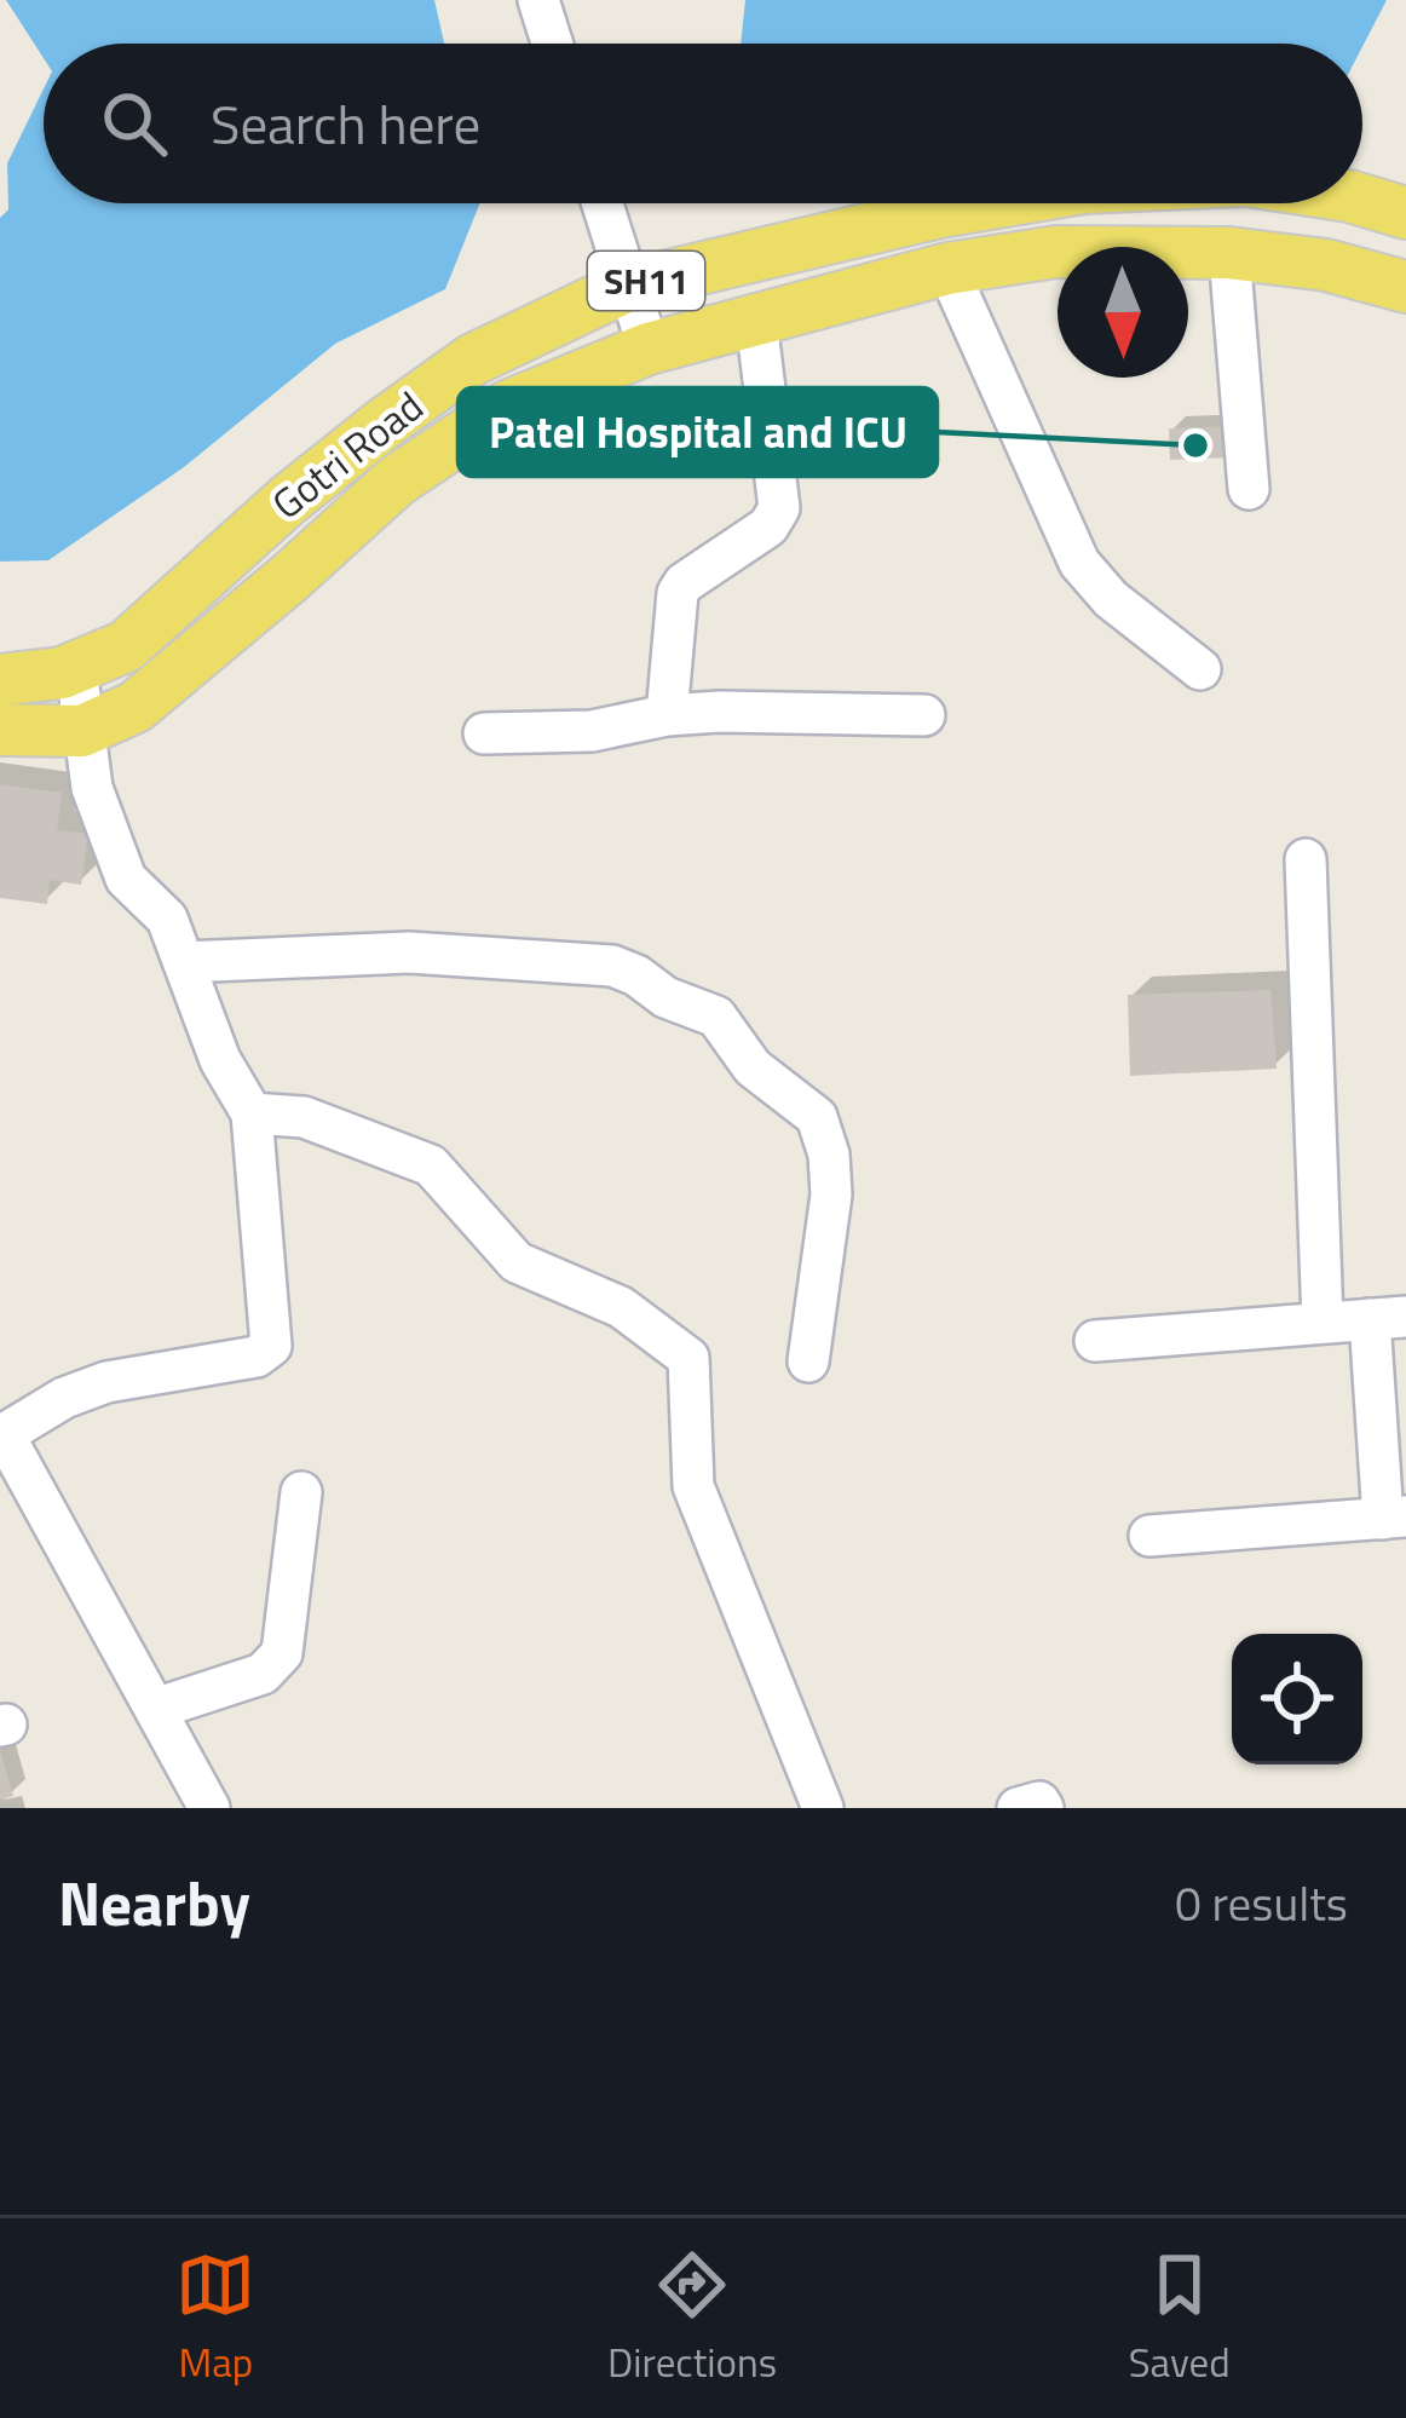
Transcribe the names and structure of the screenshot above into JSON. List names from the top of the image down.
{
  "streets": {
    "main road": ["SH11", "Gotri Road"]
  },
  "places": ["Patel Hospital and ICU"],
  "north": "bottom",
  "page": {
    "search": "Search here",
    "heading": ["Nearby", "0 results"],
    "nav": ["Map", "Directions", "Saved"]
  }
}
